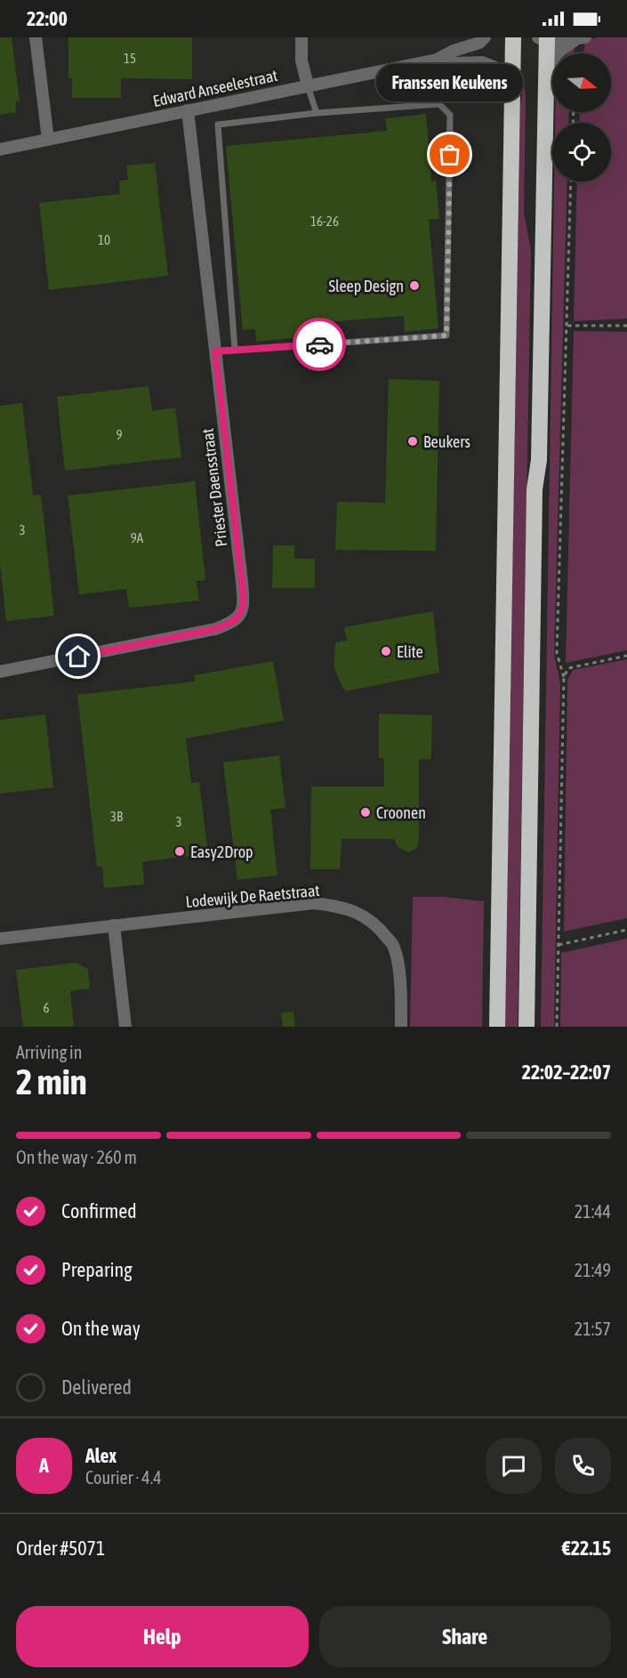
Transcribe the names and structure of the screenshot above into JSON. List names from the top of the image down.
{
  "streets": {
    "street": ["Edward Anseelestraat", "Priester Daensstraat", "Lodewijk De Raetstraat"]
  },
  "crossings": [
    ["Edward Anseelestraat", "Priester Daensstraat"]
  ],
  "places": [
    "Franssen Keukens",
    "Sleep Design",
    "Beukers",
    "Elite",
    "Croonen",
    "Easy2Drop"
  ],
  "house_numbers": [
    "15",
    "16-26",
    "10",
    "9",
    "3",
    "9A",
    "3B",
    "3",
    "6"
  ],
  "north": "right",
  "page": {
    "status": "22:00",
    "bubble": "Franssen Keukens",
    "heading": ["2 min", "Arriving in", "22:02–22:07"],
    "panel": [
      "Alex",
      "Courier · 4.4",
      "Order #5071",
      "€22.15"
    ],
    "bar": "On the way · 260 m",
    "list": [
      ["Confirmed", "21:44"],
      ["Preparing", "21:49"],
      ["On the way", "21:57"],
      "Delivered"
    ],
    "round": "A",
    "buttons": ["Help", "Share"]
  }
}
